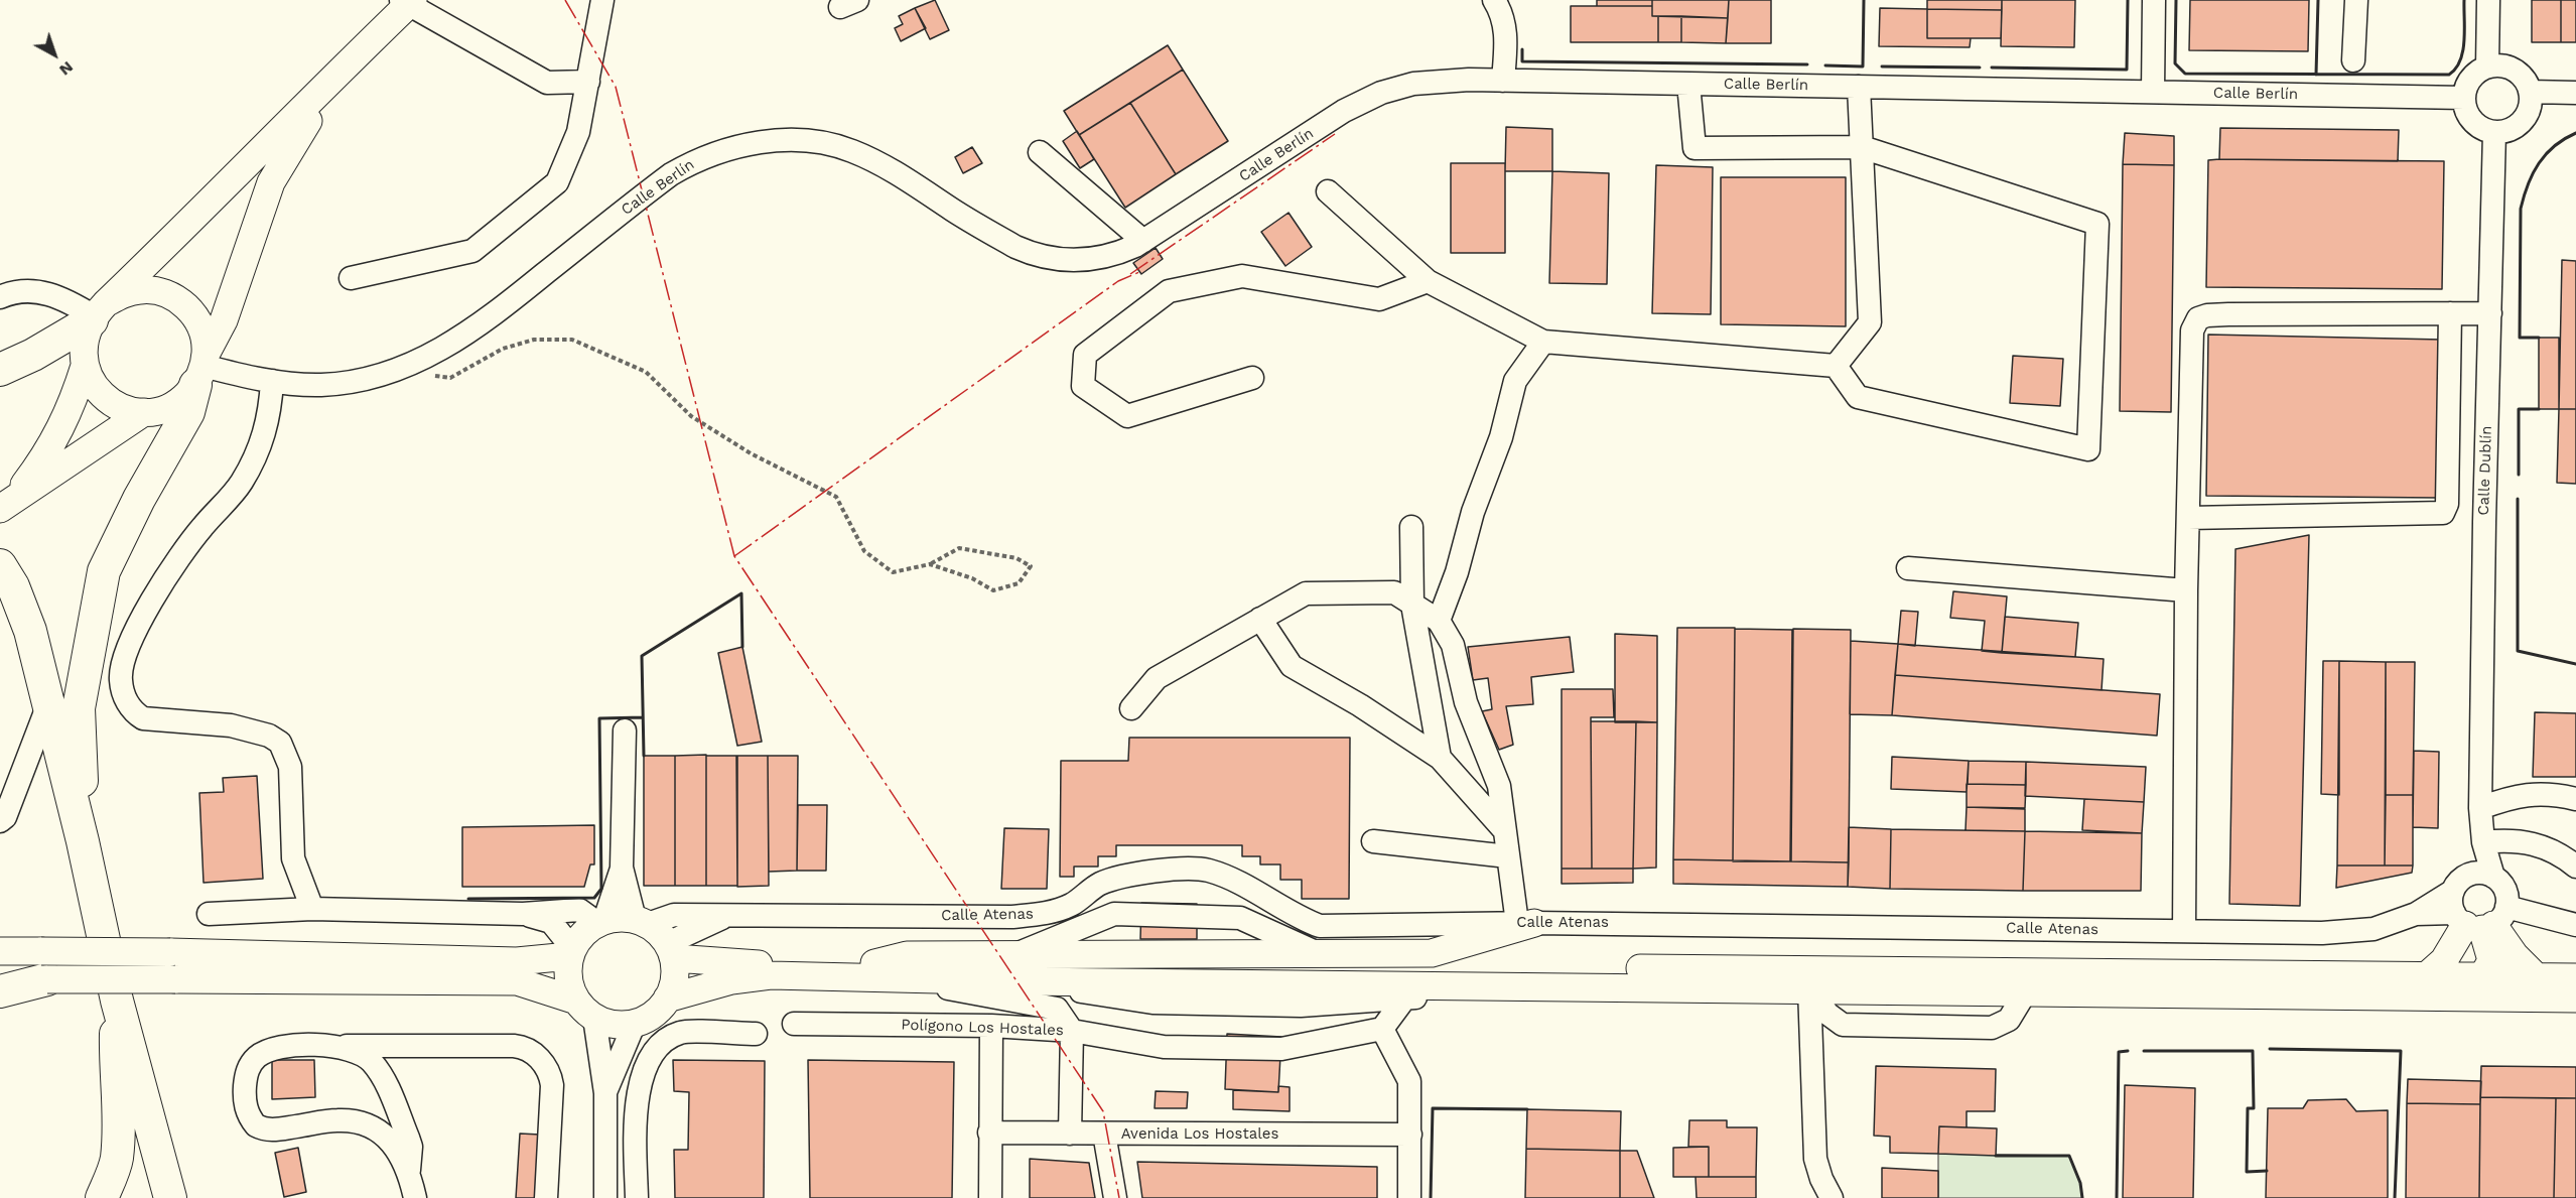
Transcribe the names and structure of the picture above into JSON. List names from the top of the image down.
{
  "streets": {
    "street": [
      "Calle Berlín",
      "Calle Dublín",
      "Calle Atenas",
      "Polígono Los Hostales",
      "Avenida Los Hostales"
    ]
  },
  "crossings": [
    ["Calle Berlín", "Calle Dublín"],
    ["Calle Dublín", "Calle Atenas"]
  ],
  "north": "bottom right"
}
